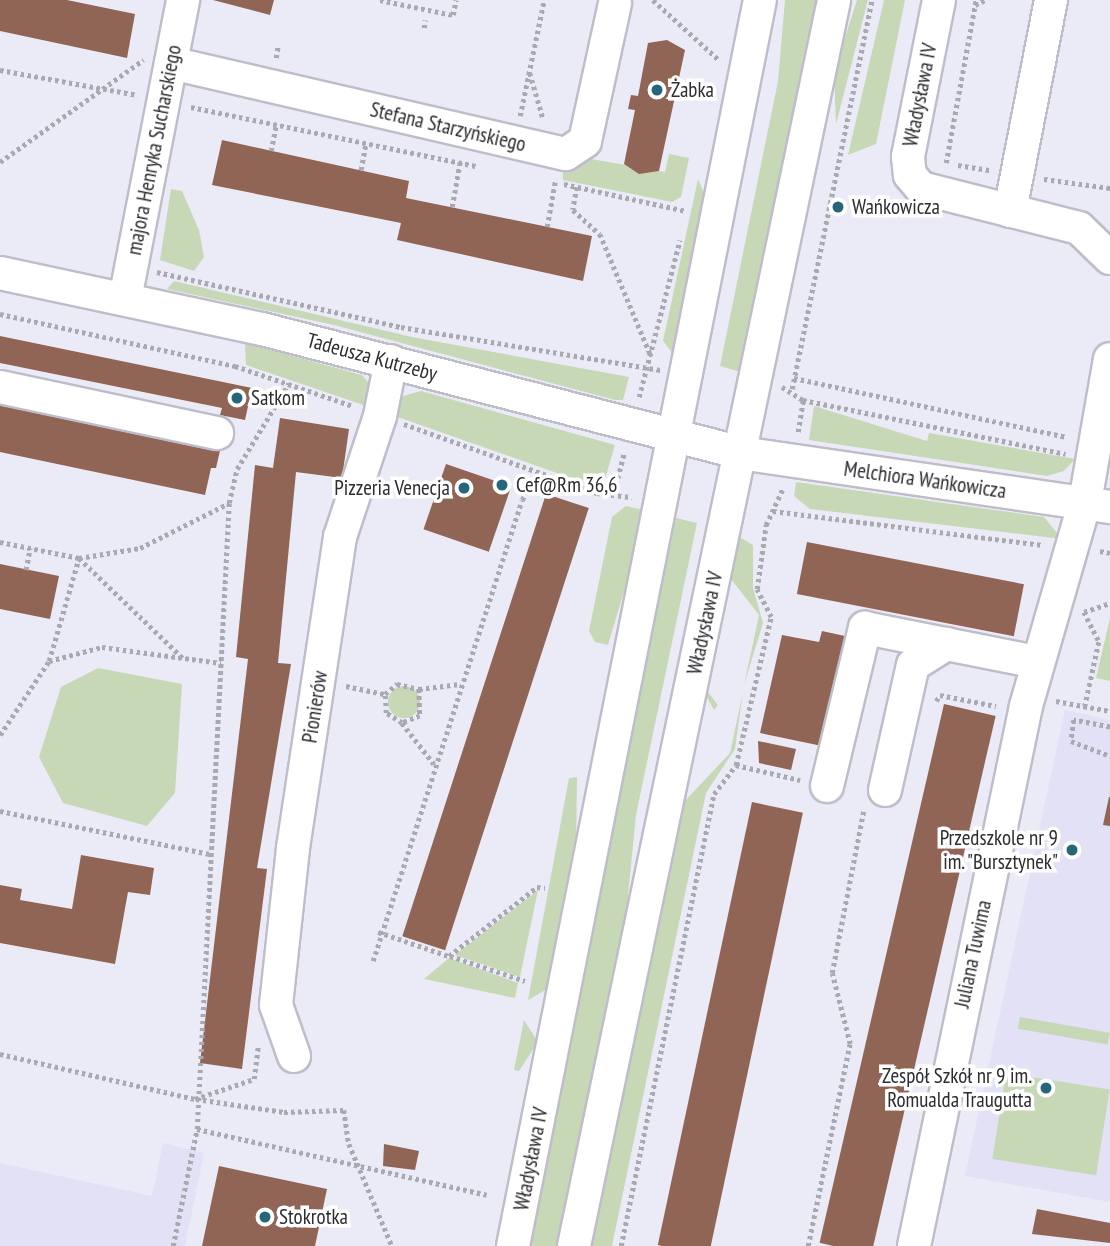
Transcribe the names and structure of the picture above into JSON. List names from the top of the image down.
{
  "streets": {
    "street": [
      "Władysława IV",
      "Stefana Starzyńskiego",
      "majora Henryka Sucharskiego",
      "Tadeusza Kutrzeby",
      "Melchiora Wańkowicza",
      "Pionierów",
      "Juliana Tuwima"
    ]
  },
  "crossings": [
    ["Władysława IV", "Tadeusza Kutrzeby"],
    ["Władysława IV", "Melchiora Wańkowicza"],
    ["Stefana Starzyńskiego", "majora Henryka Sucharskiego"],
    ["majora Henryka Sucharskiego", "Tadeusza Kutrzeby"],
    ["Tadeusza Kutrzeby", "Melchiora Wańkowicza"],
    ["Tadeusza Kutrzeby", "Pionierów"],
    ["Melchiora Wańkowicza", "Juliana Tuwima"]
  ],
  "places": [
    "Żabka",
    "Wańkowicza",
    "Satkom",
    "Cef@Rm 36,6",
    "Pizzeria Venecja",
    "Przedszkole nr 9 im. \"Bursztynek\"",
    "Zespół Szkół nr 9 im. Romualda Traugutta",
    "Stokrotka"
  ]
}
